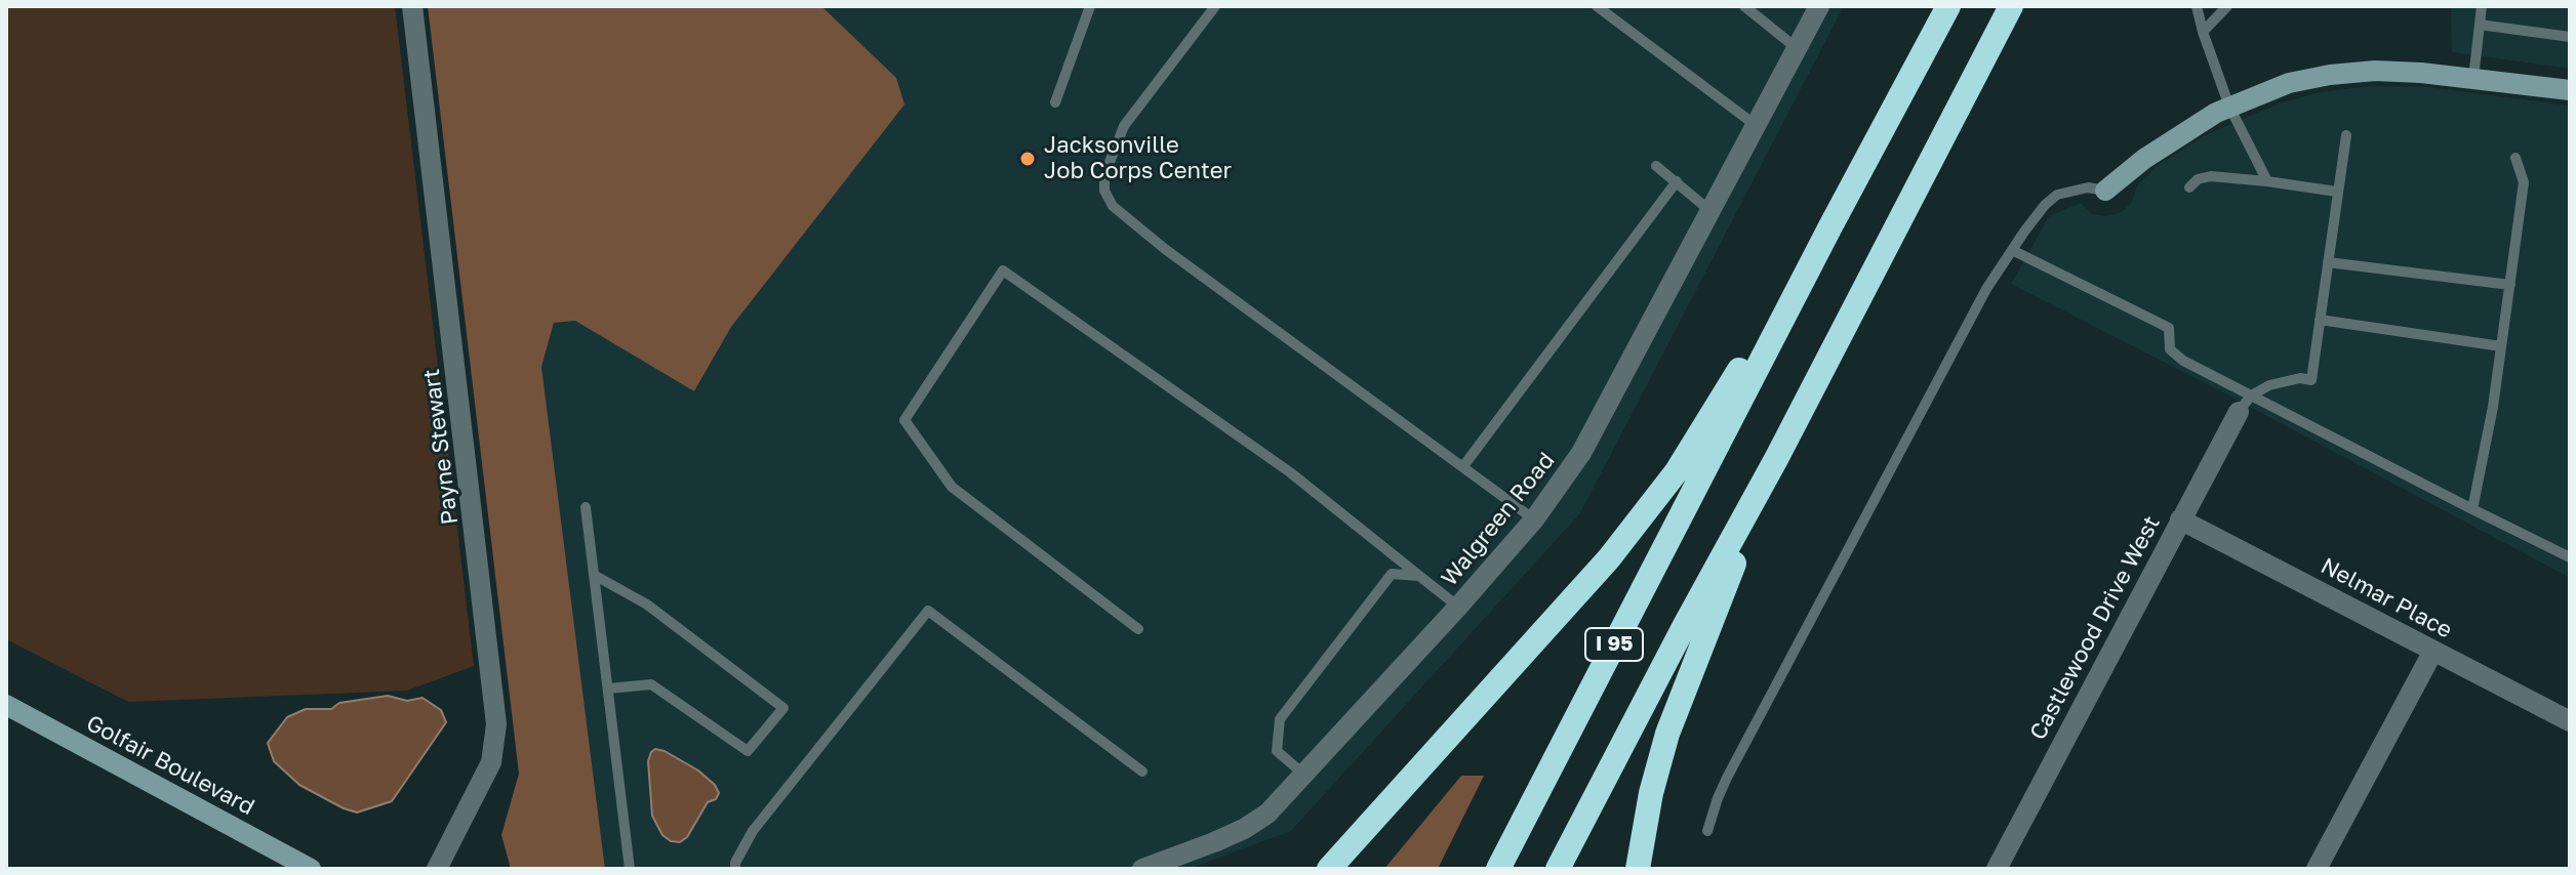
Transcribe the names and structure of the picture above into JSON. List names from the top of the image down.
{
  "streets": {
    "highway": ["I 95"],
    "street": [
      "Payne Stewart",
      "Walgreen Road",
      "Nelmar Place",
      "Castlewood Drive West",
      "Golfair Boulevard"
    ]
  },
  "crossings": [
    ["Nelmar Place", "Castlewood Drive West"]
  ],
  "places": ["Jacksonville Job Corps Center"]
}
